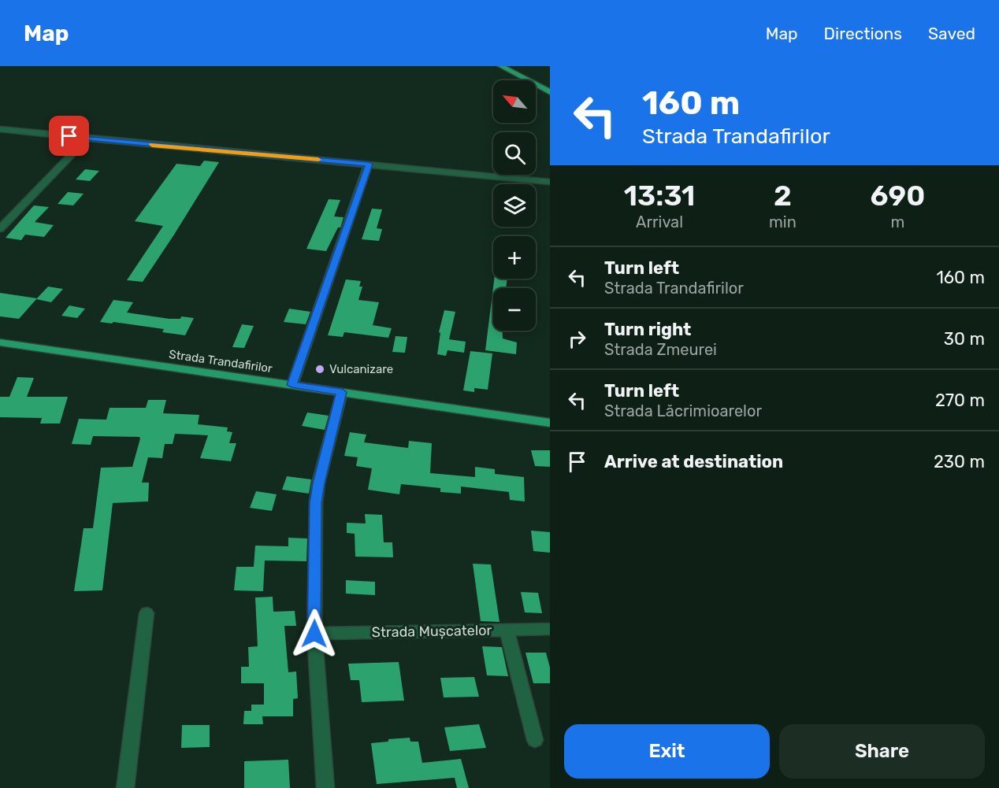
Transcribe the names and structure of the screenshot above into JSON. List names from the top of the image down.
{
  "streets": {
    "main road": ["Strada Trandafirilor"],
    "street": ["Strada Mușcatelor"]
  },
  "places": ["Vulcanizare"],
  "north": "top left",
  "page": {
    "header": "Map",
    "nav": ["Map", "Directions", "Saved"],
    "turn": ["160 m", "Strada Trandafirilor"],
    "map_buttons": ["+", "−"],
    "eta": [
      "13:31",
      "Arrival",
      "2",
      "min",
      "690",
      "m"
    ],
    "list": [
      {
        "name": "Turn left",
        "note": "Strada Trandafirilor",
        "value": "160 m"
      },
      {
        "name": "Turn right",
        "note": "Strada Zmeurei",
        "value": "30 m"
      },
      {
        "name": "Turn left",
        "note": "Strada Lăcrimioarelor",
        "value": "270 m"
      },
      {
        "name": "Arrive at destination",
        "value": "230 m"
      }
    ],
    "buttons": ["Exit", "Share"]
  }
}
